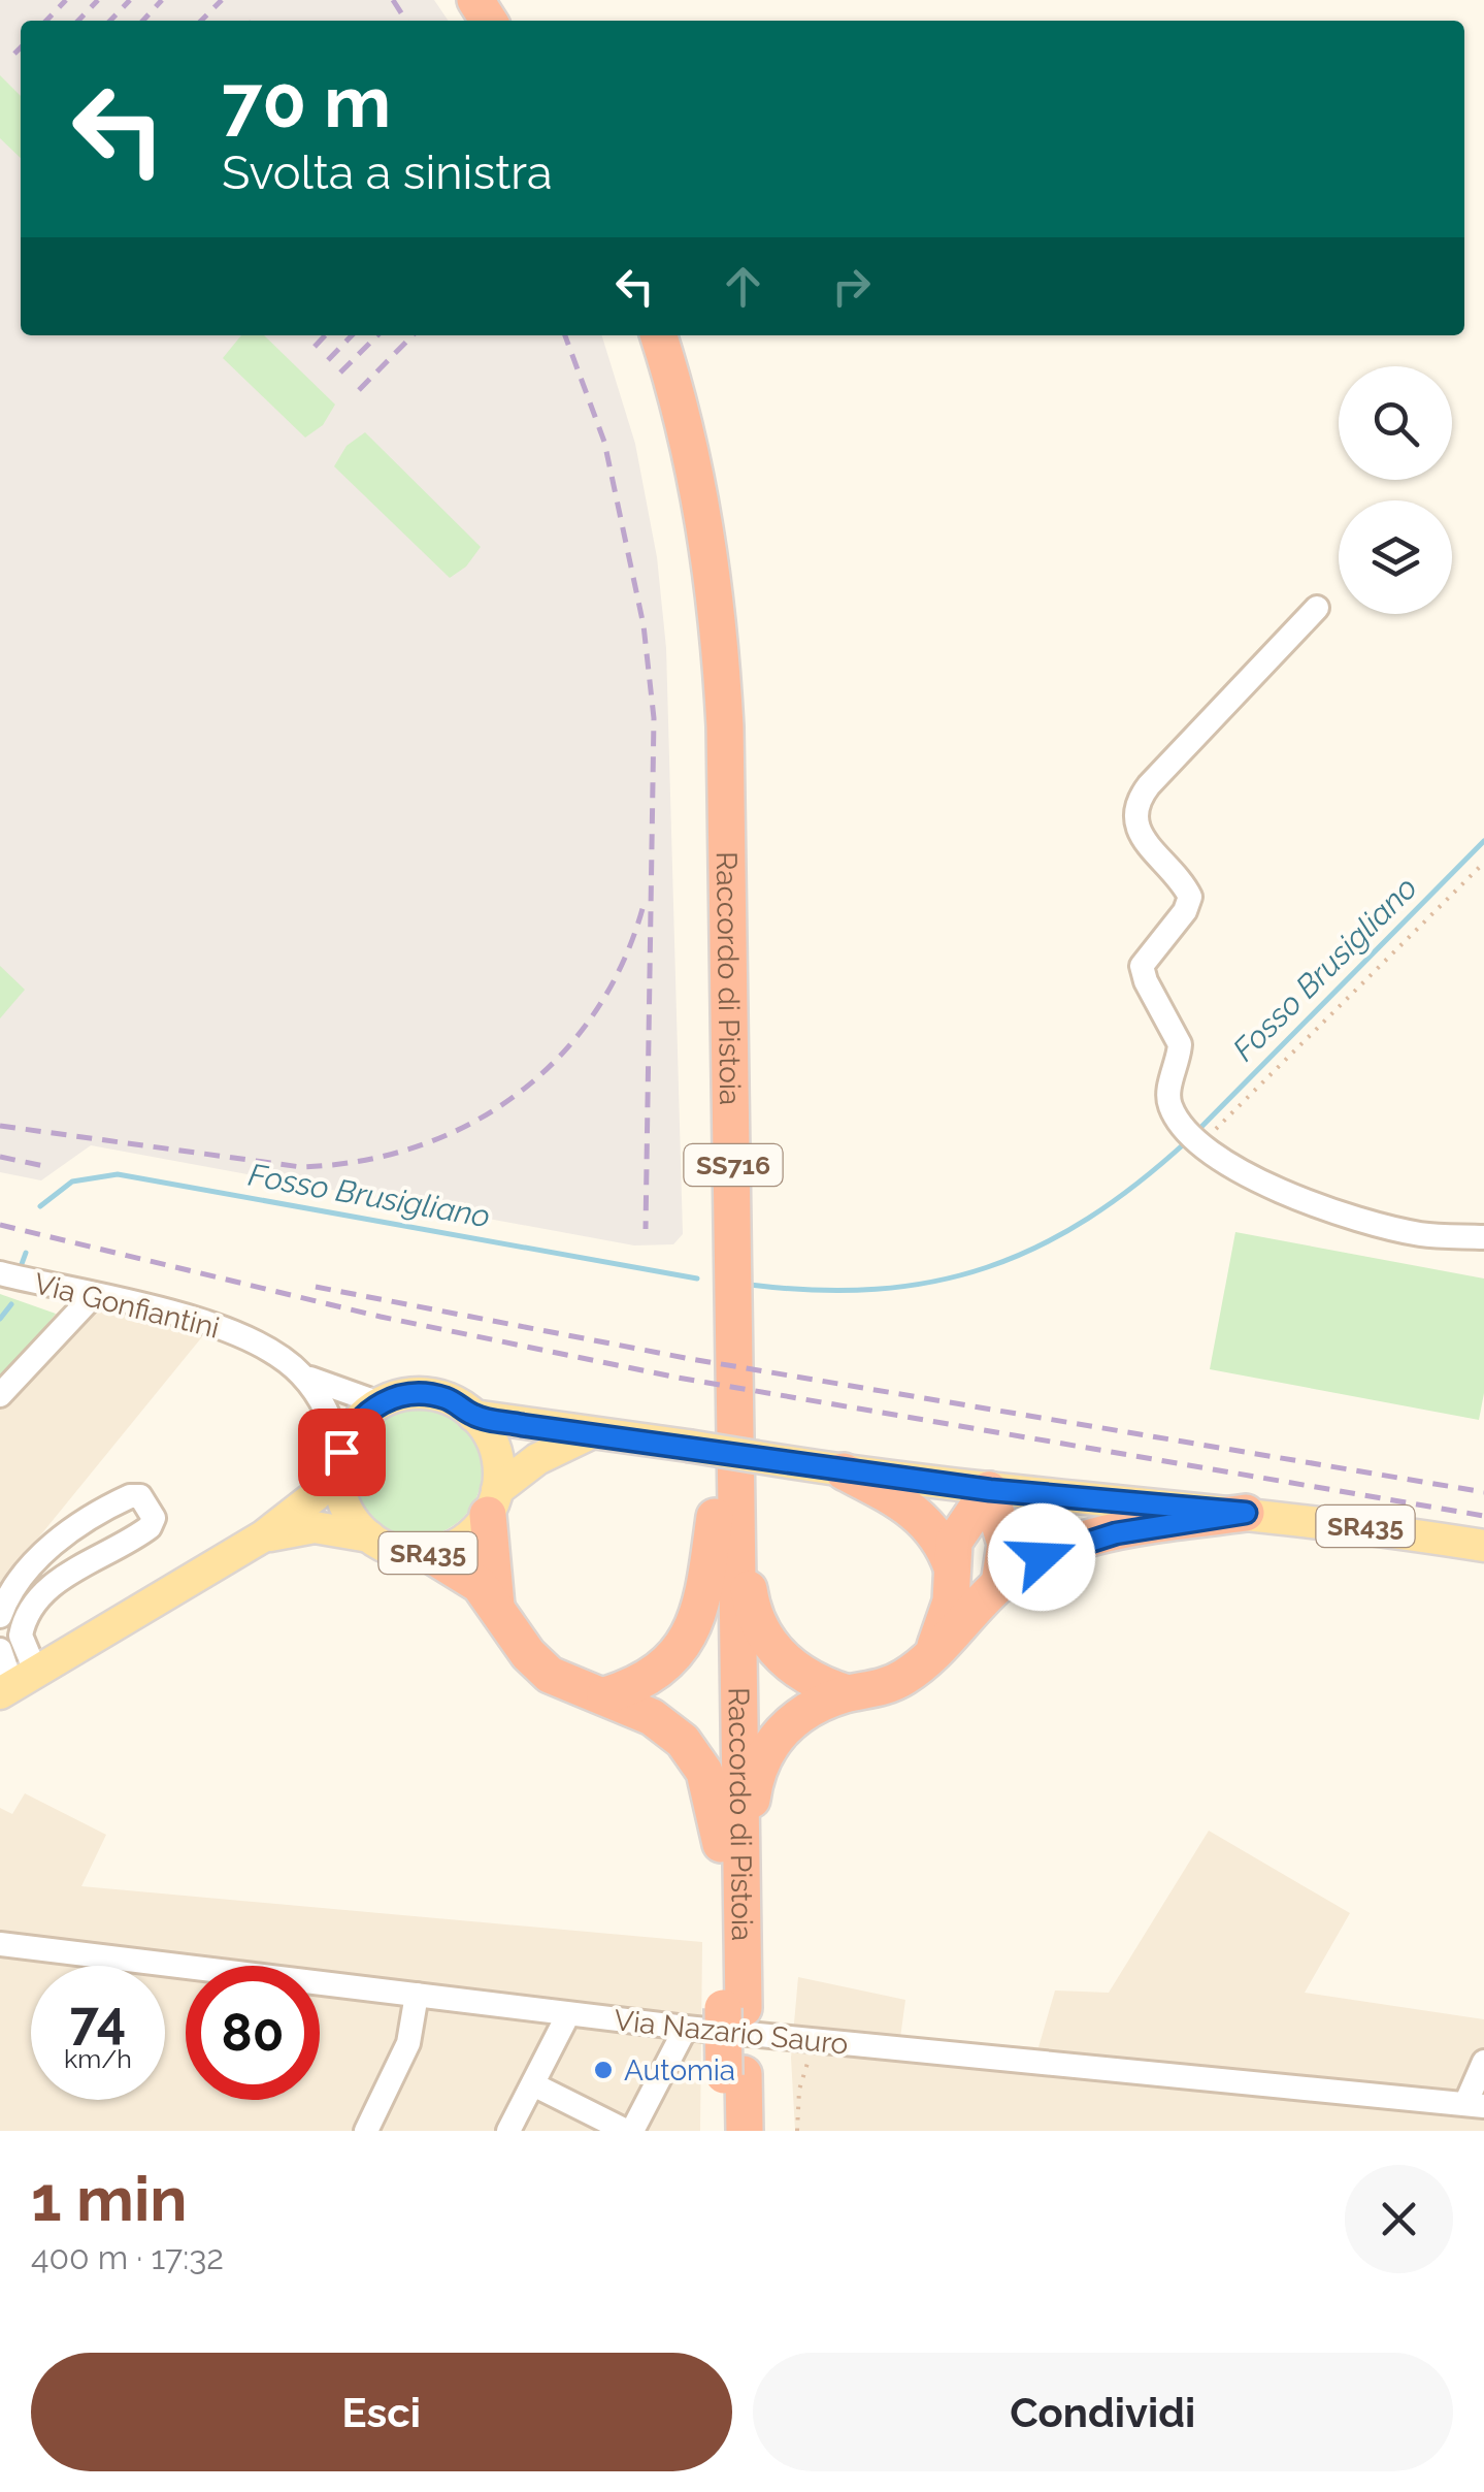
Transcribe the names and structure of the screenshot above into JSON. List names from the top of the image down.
{
  "streets": {
    "highway": ["Raccordo di Pistoia", "SS716"],
    "main road": ["SR435"],
    "street": ["Via Gonfiantini", "Via Nazario Sauro"]
  },
  "crossings": [
    ["Via Gonfiantini", "SR435"]
  ],
  "water": ["Fosso Brusigliano"],
  "places": ["Automia"],
  "page": {
    "turn": ["70 m", "Svolta a sinistra"],
    "speed": "74 km/h",
    "limit": "80",
    "heading": ["1 min", "400 m · 17:32"],
    "buttons": ["Esci", "Condividi"]
  }
}
